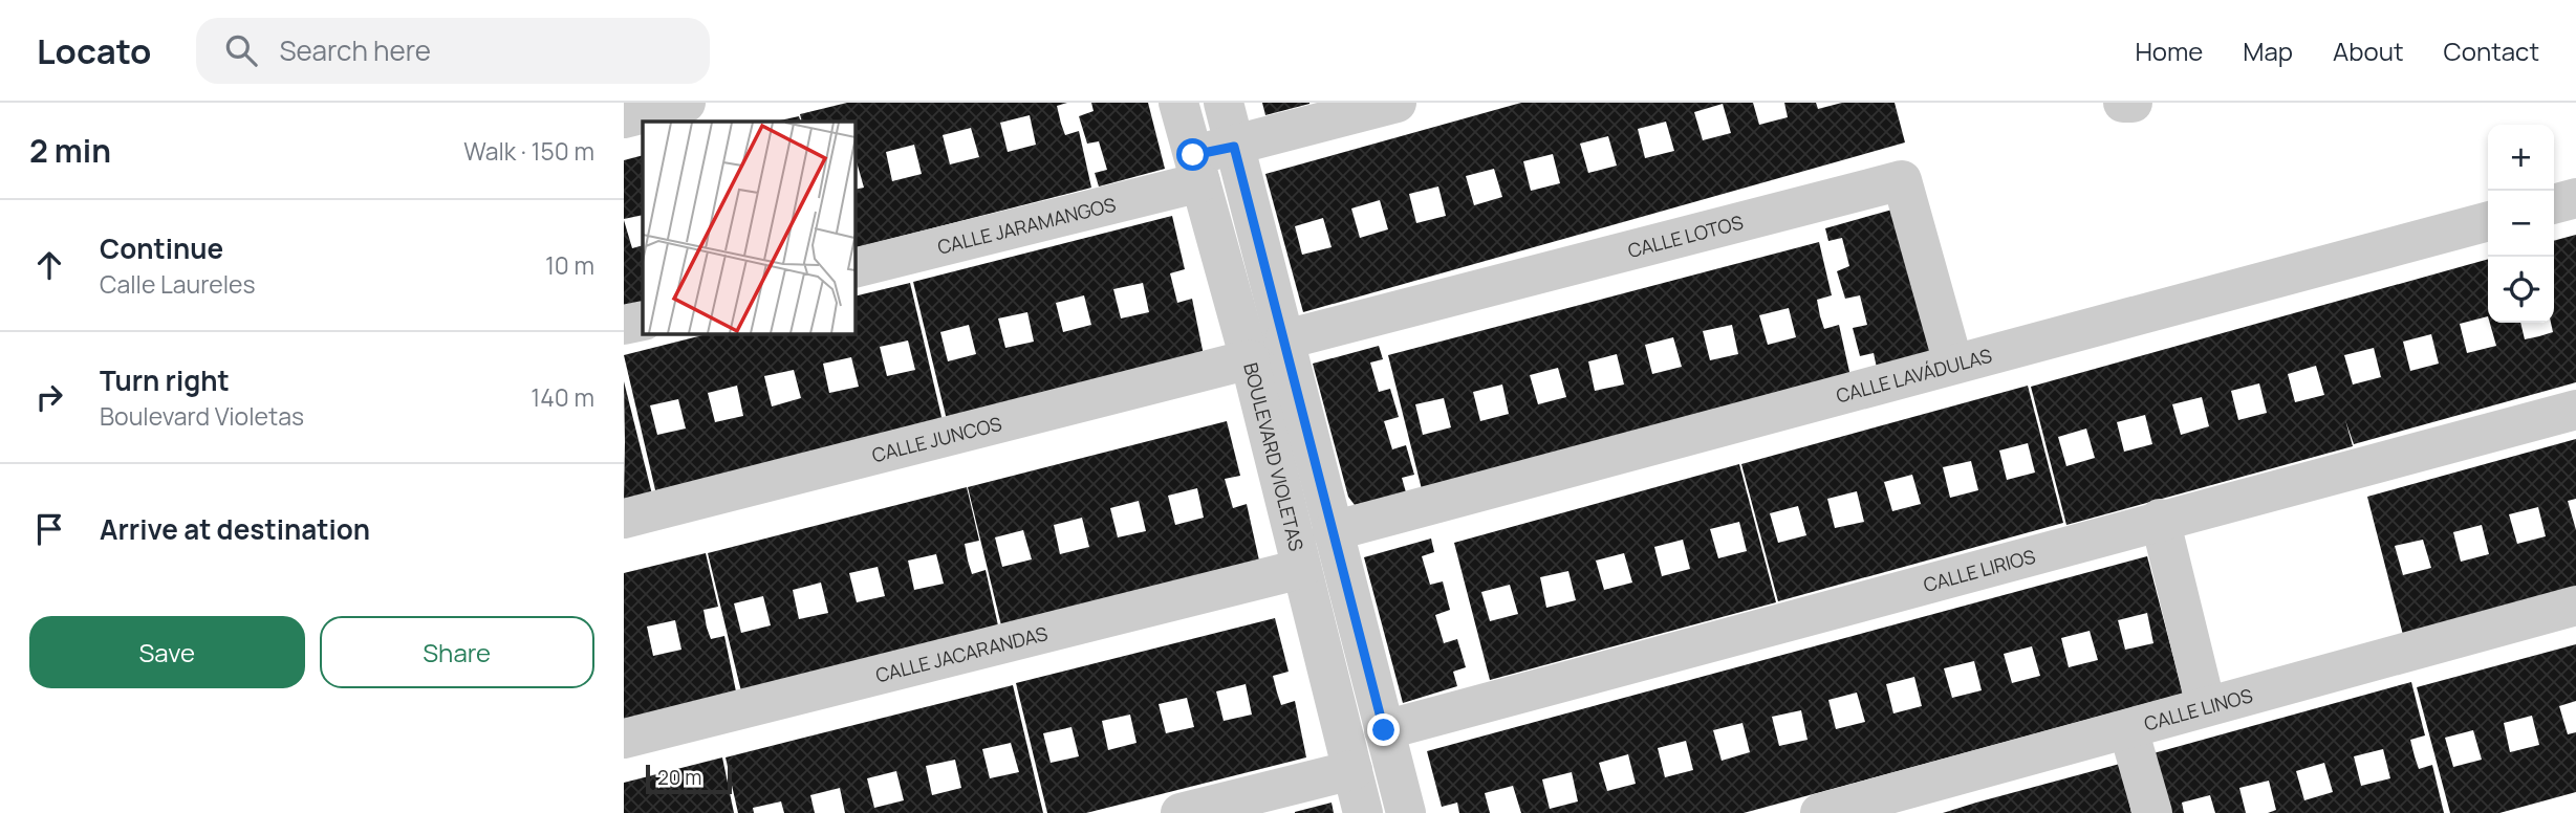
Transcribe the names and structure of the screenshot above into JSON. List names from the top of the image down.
{
  "streets": {
    "street": [
      "CALLE JARAMANGOS",
      "CALLE LOTOS",
      "CALLE LAVÁDULAS",
      "CALLE JUNCOS",
      "BOULEVARD VIOLETAS",
      "CALLE LIRIOS",
      "CALLE JACARANDAS",
      "CALLE LINOS"
    ]
  },
  "crossings": [
    ["CALLE JARAMANGOS", "BOULEVARD VIOLETAS"],
    ["CALLE LOTOS", "CALLE LAVÁDULAS"],
    ["CALLE LAVÁDULAS", "BOULEVARD VIOLETAS"],
    ["CALLE JUNCOS", "BOULEVARD VIOLETAS"],
    ["BOULEVARD VIOLETAS", "CALLE JACARANDAS"]
  ],
  "scale_bar": "20 m",
  "page": {
    "header": "Locato",
    "search": "Search here",
    "nav": [
      "Home",
      "Map",
      "About",
      "Contact"
    ],
    "heading": ["2 min", "Walk · 150 m"],
    "map_buttons": ["+", "−"],
    "list": [
      ["Continue", "Calle Laureles", "10 m"],
      ["Turn right", "Boulevard Violetas", "140 m"],
      "Arrive at destination"
    ],
    "buttons": ["Save", "Share"],
    "scale": "20 m"
  }
}
